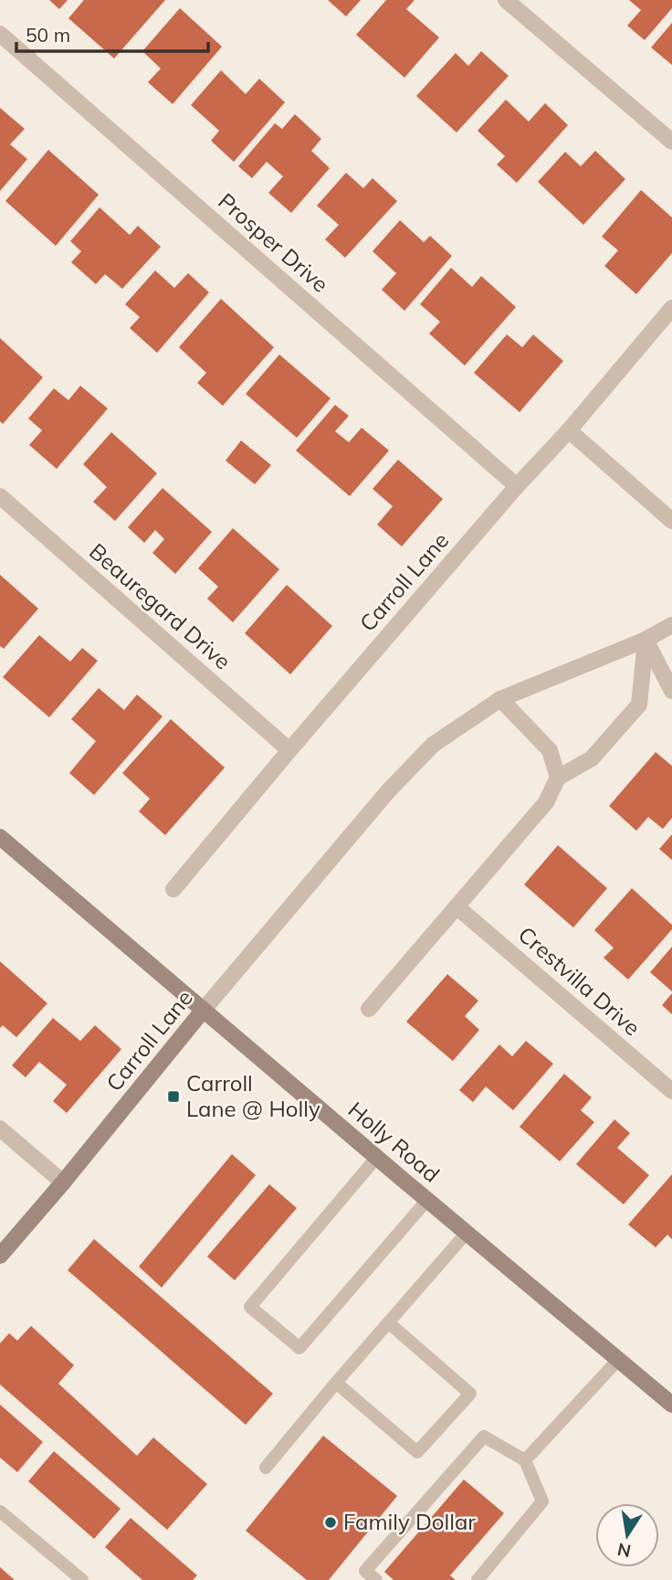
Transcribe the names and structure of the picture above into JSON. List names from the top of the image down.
{
  "streets": {
    "main road": ["Carroll Lane", "Holly Road"],
    "street": ["Prosper Drive", "Beauregard Drive", "Crestvilla Drive"]
  },
  "crossings": [
    ["Prosper Drive", "Carroll Lane"],
    ["Carroll Lane", "Beauregard Drive"],
    ["Carroll Lane", "Holly Road"]
  ],
  "places": {
    "transit": ["Carroll Lane @ Holly"],
    "other": ["Family Dollar"]
  },
  "scale_bar": "50 m",
  "north": "bottom"
}
